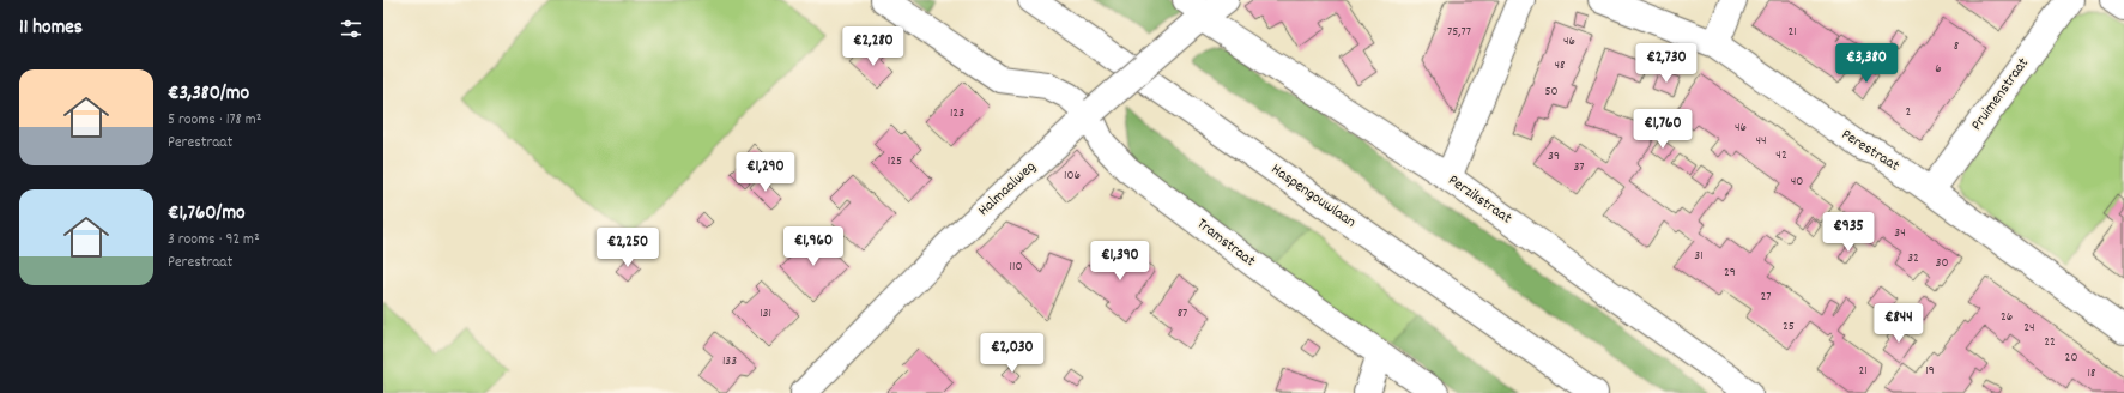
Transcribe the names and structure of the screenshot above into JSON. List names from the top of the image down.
{
  "streets": {
    "street": [
      "Pruimenstraat",
      "Perestraat",
      "Halmaalweg",
      "Haspengouwlaan",
      "Perzikstraat",
      "Tramstraat"
    ]
  },
  "crossings": [
    ["Pruimenstraat", "Perestraat"],
    ["Halmaalweg", "Perzikstraat"],
    ["Halmaalweg", "Tramstraat"]
  ],
  "house_numbers": [
    "75,77",
    "21",
    "46",
    "8",
    "48",
    "6",
    "50",
    "2",
    "123",
    "46",
    "44",
    "42",
    "39",
    "125",
    "37",
    "106",
    "40",
    "34",
    "31",
    "32",
    "30",
    "110",
    "29",
    "27",
    "131",
    "87",
    "26",
    "25",
    "24",
    "22",
    "20",
    "133",
    "21",
    "19",
    "18"
  ],
  "page": {
    "heading": "11 homes",
    "price": [
      "€2,280",
      "€2,730",
      "€3,380",
      "€1,760",
      "€1,290",
      "€935",
      "€1,960",
      "€2,250",
      "€1,390",
      "€844",
      "€2,030"
    ],
    "list": [
      {
        "name": "€3,380/mo",
        "note": "5 rooms · 178 m² · Perestraat"
      },
      {
        "name": "€1,760/mo",
        "note": "3 rooms · 92 m² · Perestraat"
      }
    ]
  }
}
